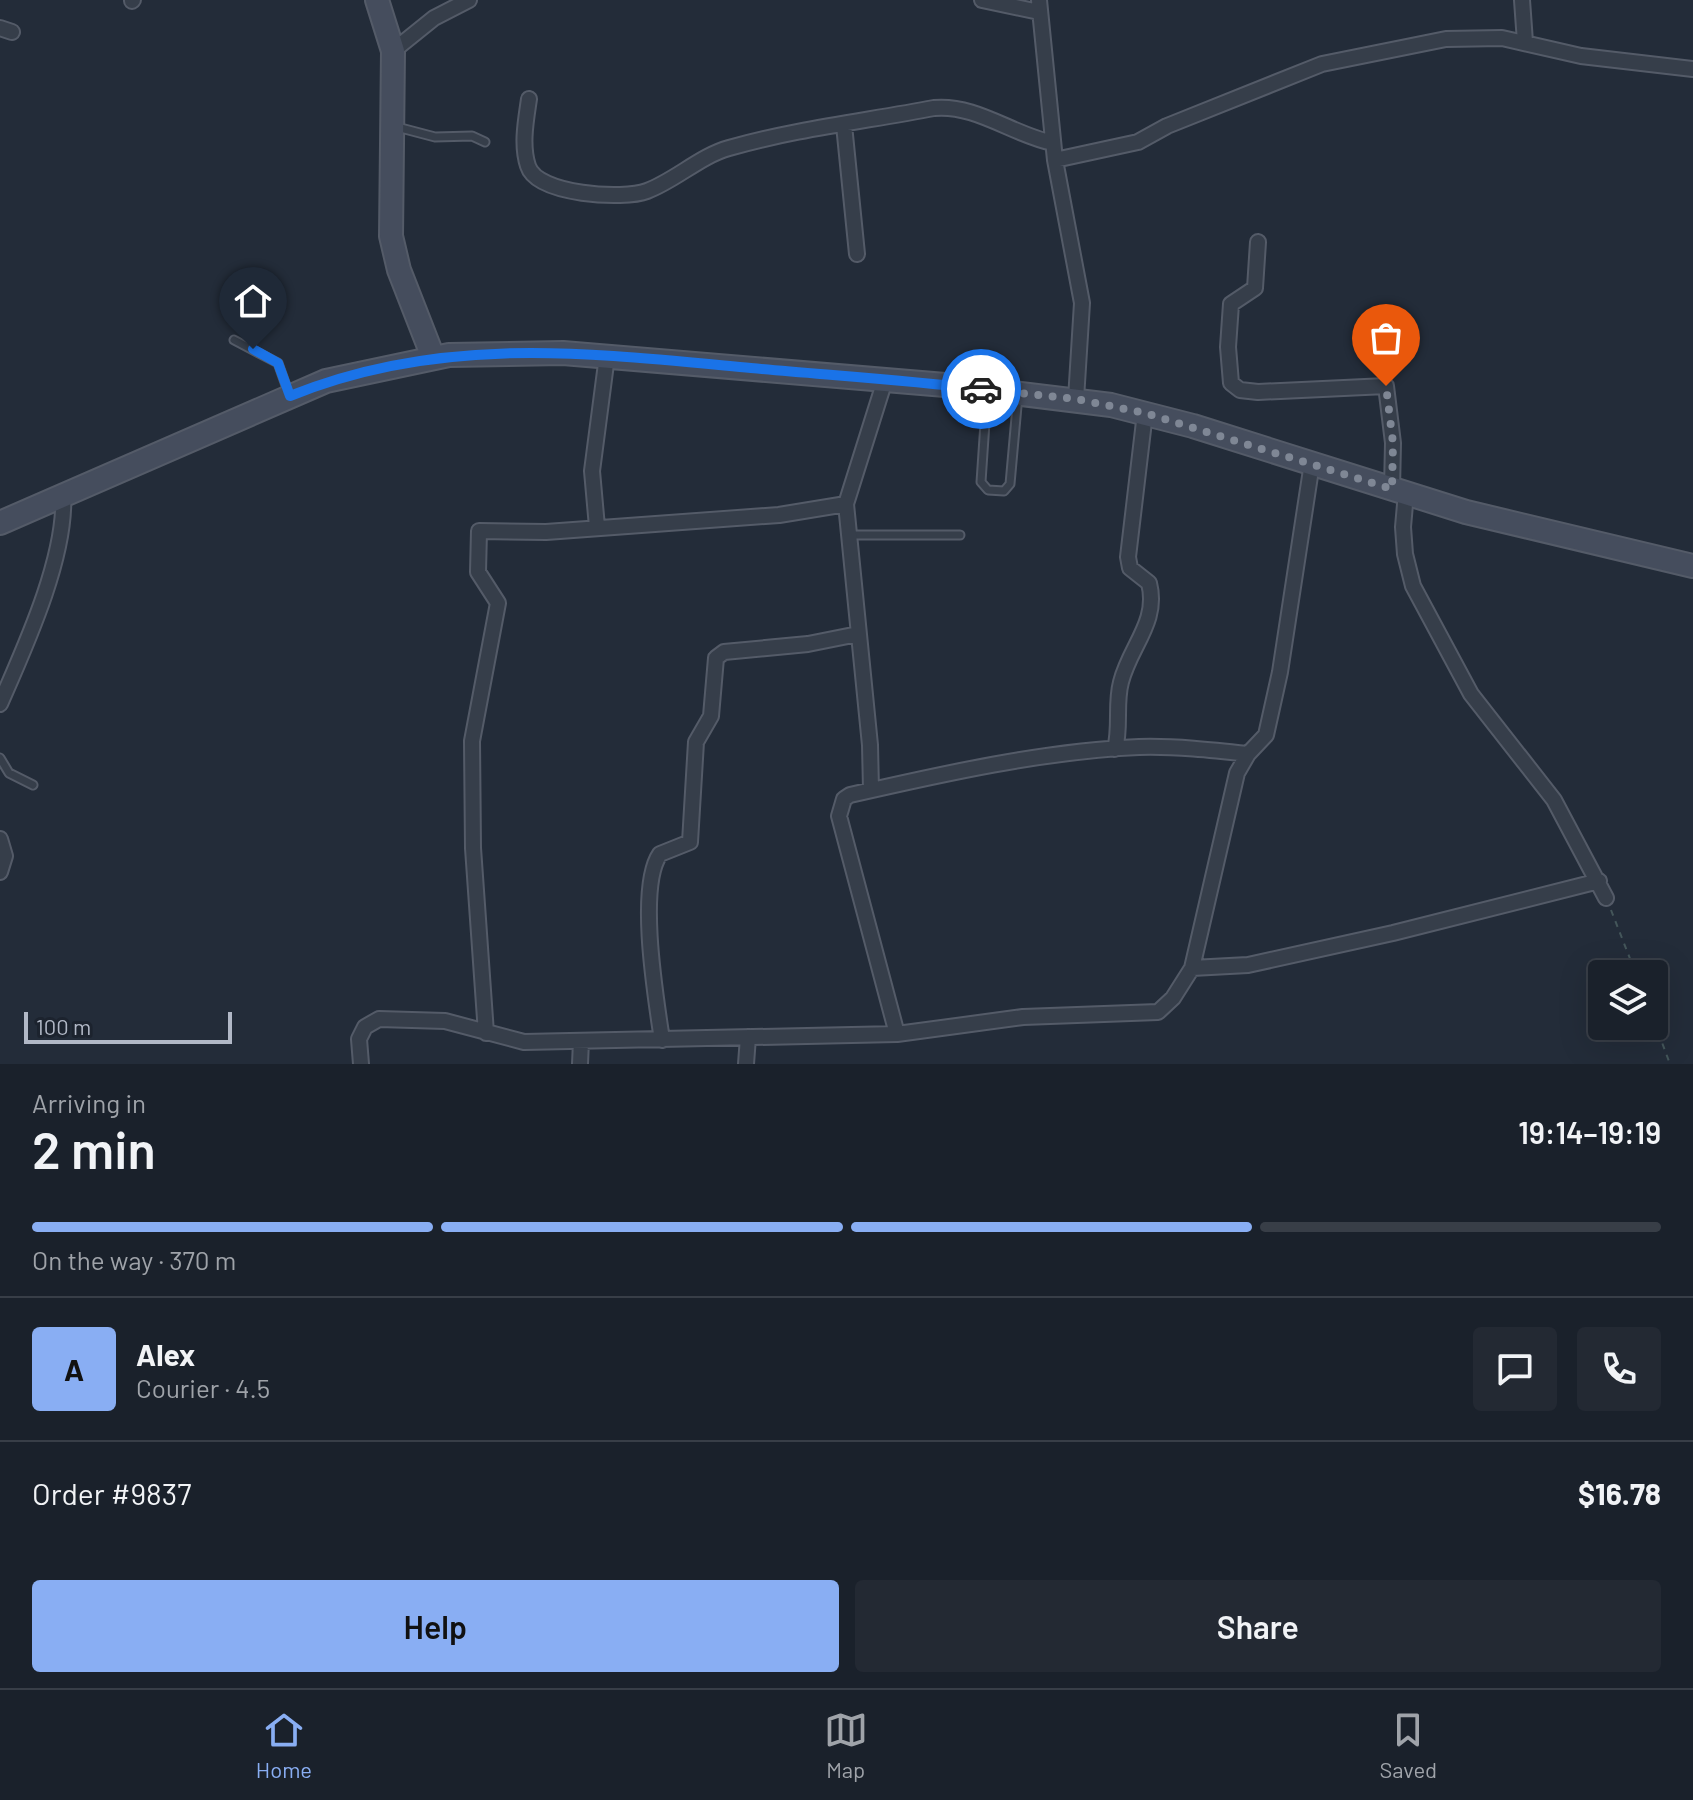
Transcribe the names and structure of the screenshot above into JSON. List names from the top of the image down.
{
  "scale_bar": "100 m",
  "page": {
    "scale": "100 m",
    "heading": ["2 min", "Arriving in", "19:14–19:19"],
    "panel": [
      "Alex",
      "Courier · 4.5",
      "Order #9837",
      "$16.78"
    ],
    "bar": "On the way · 370 m",
    "round": "A",
    "buttons": ["Help", "Share"],
    "tabs": ["Home", "Map", "Saved"]
  }
}
